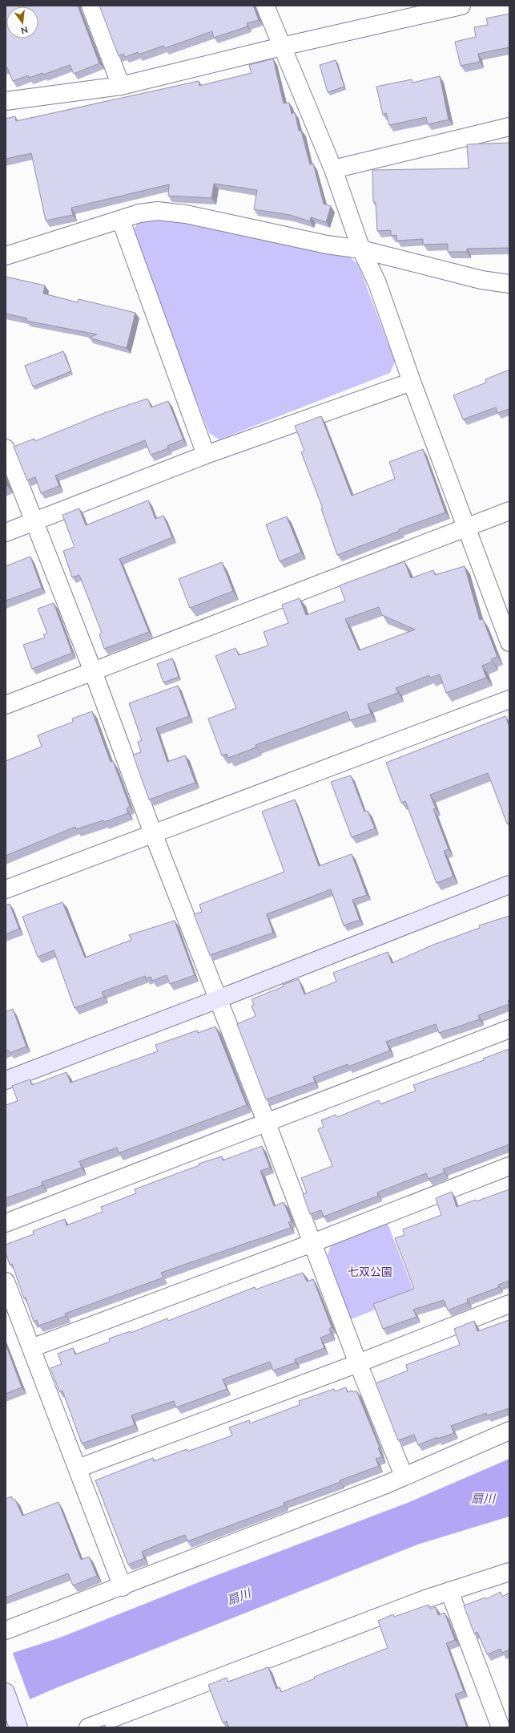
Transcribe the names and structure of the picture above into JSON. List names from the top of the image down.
{
  "water": ["扇川"],
  "parks": ["七双公園"],
  "north": "bottom"
}
